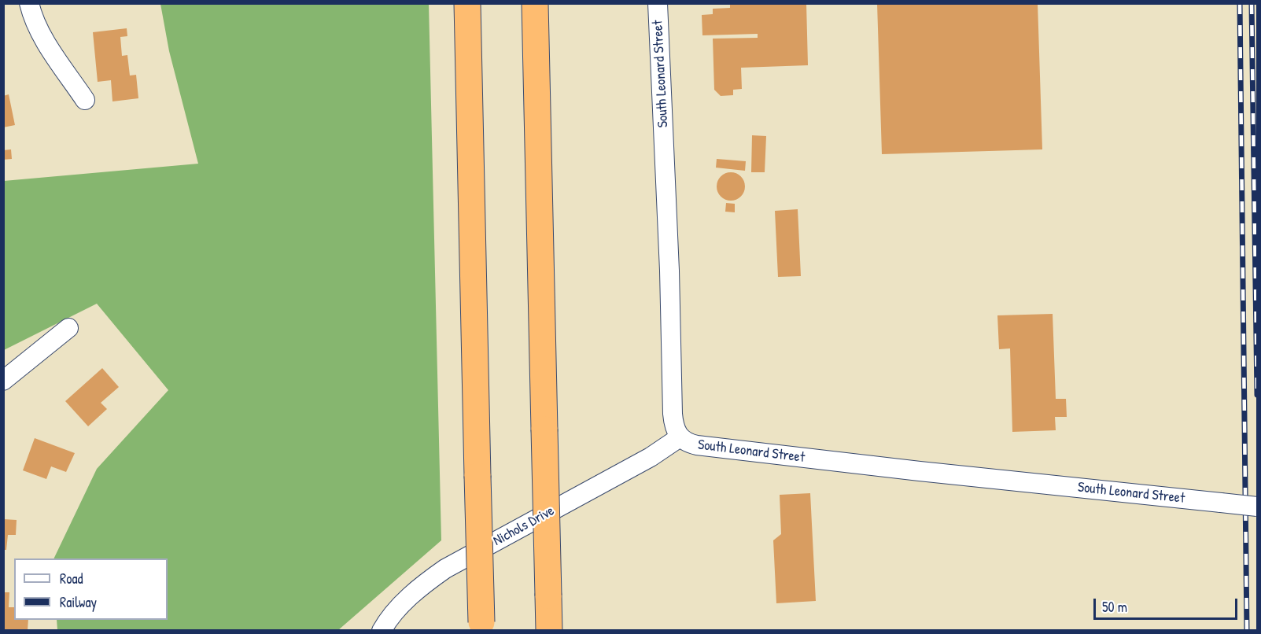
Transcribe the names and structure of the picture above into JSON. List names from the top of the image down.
{
  "streets": {
    "street": ["South Leonard Street", "Nichols Drive"]
  },
  "crossings": [
    ["South Leonard Street", "Nichols Drive"]
  ],
  "legend": ["Road", "Railway"],
  "scale_bar": "50 m"
}
